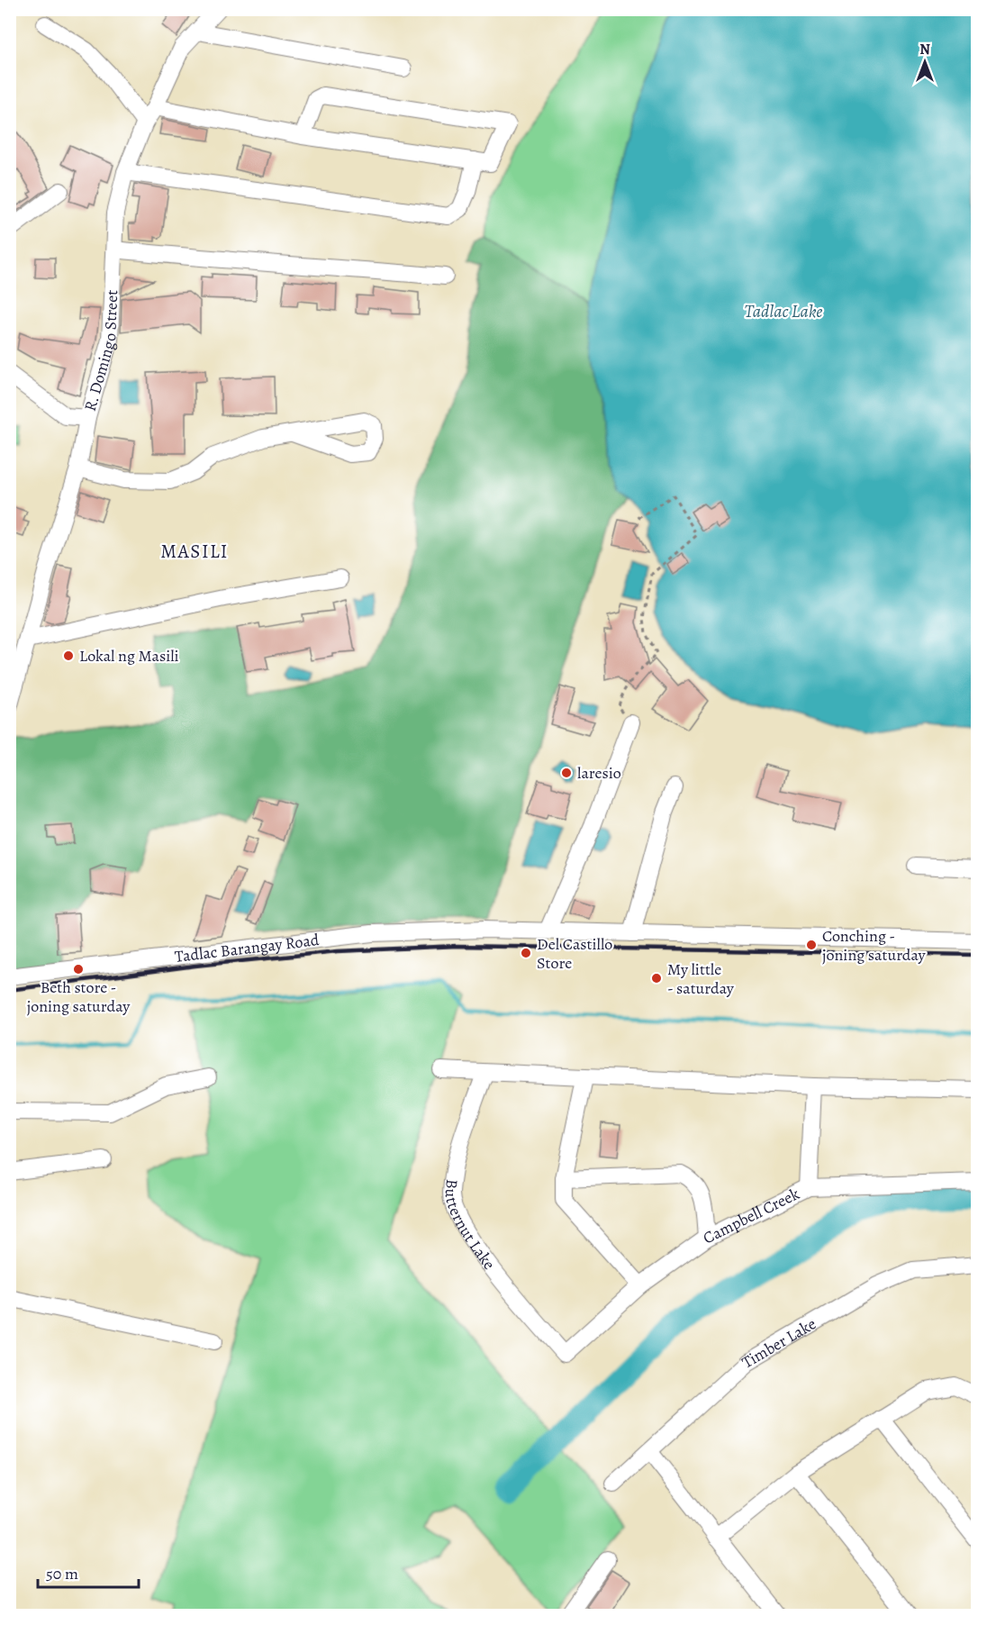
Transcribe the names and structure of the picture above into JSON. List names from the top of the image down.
{
  "streets": {
    "street": [
      "R. Domingo Street",
      "Tadlac Barangay Road",
      "Campbell Creek",
      "Butternut Lake",
      "Timber Lake"
    ]
  },
  "crossings": [
    ["Campbell Creek", "Butternut Lake"]
  ],
  "districts": ["MASILI"],
  "water": ["Tadlac Lake"],
  "places": [
    "Lokal ng Masili",
    "laresio",
    "Conching - joning saturday",
    "Del Castillo Store",
    "Beth store - joning saturday",
    "My little - saturday"
  ],
  "scale_bar": "50 m",
  "north": "top"
}
